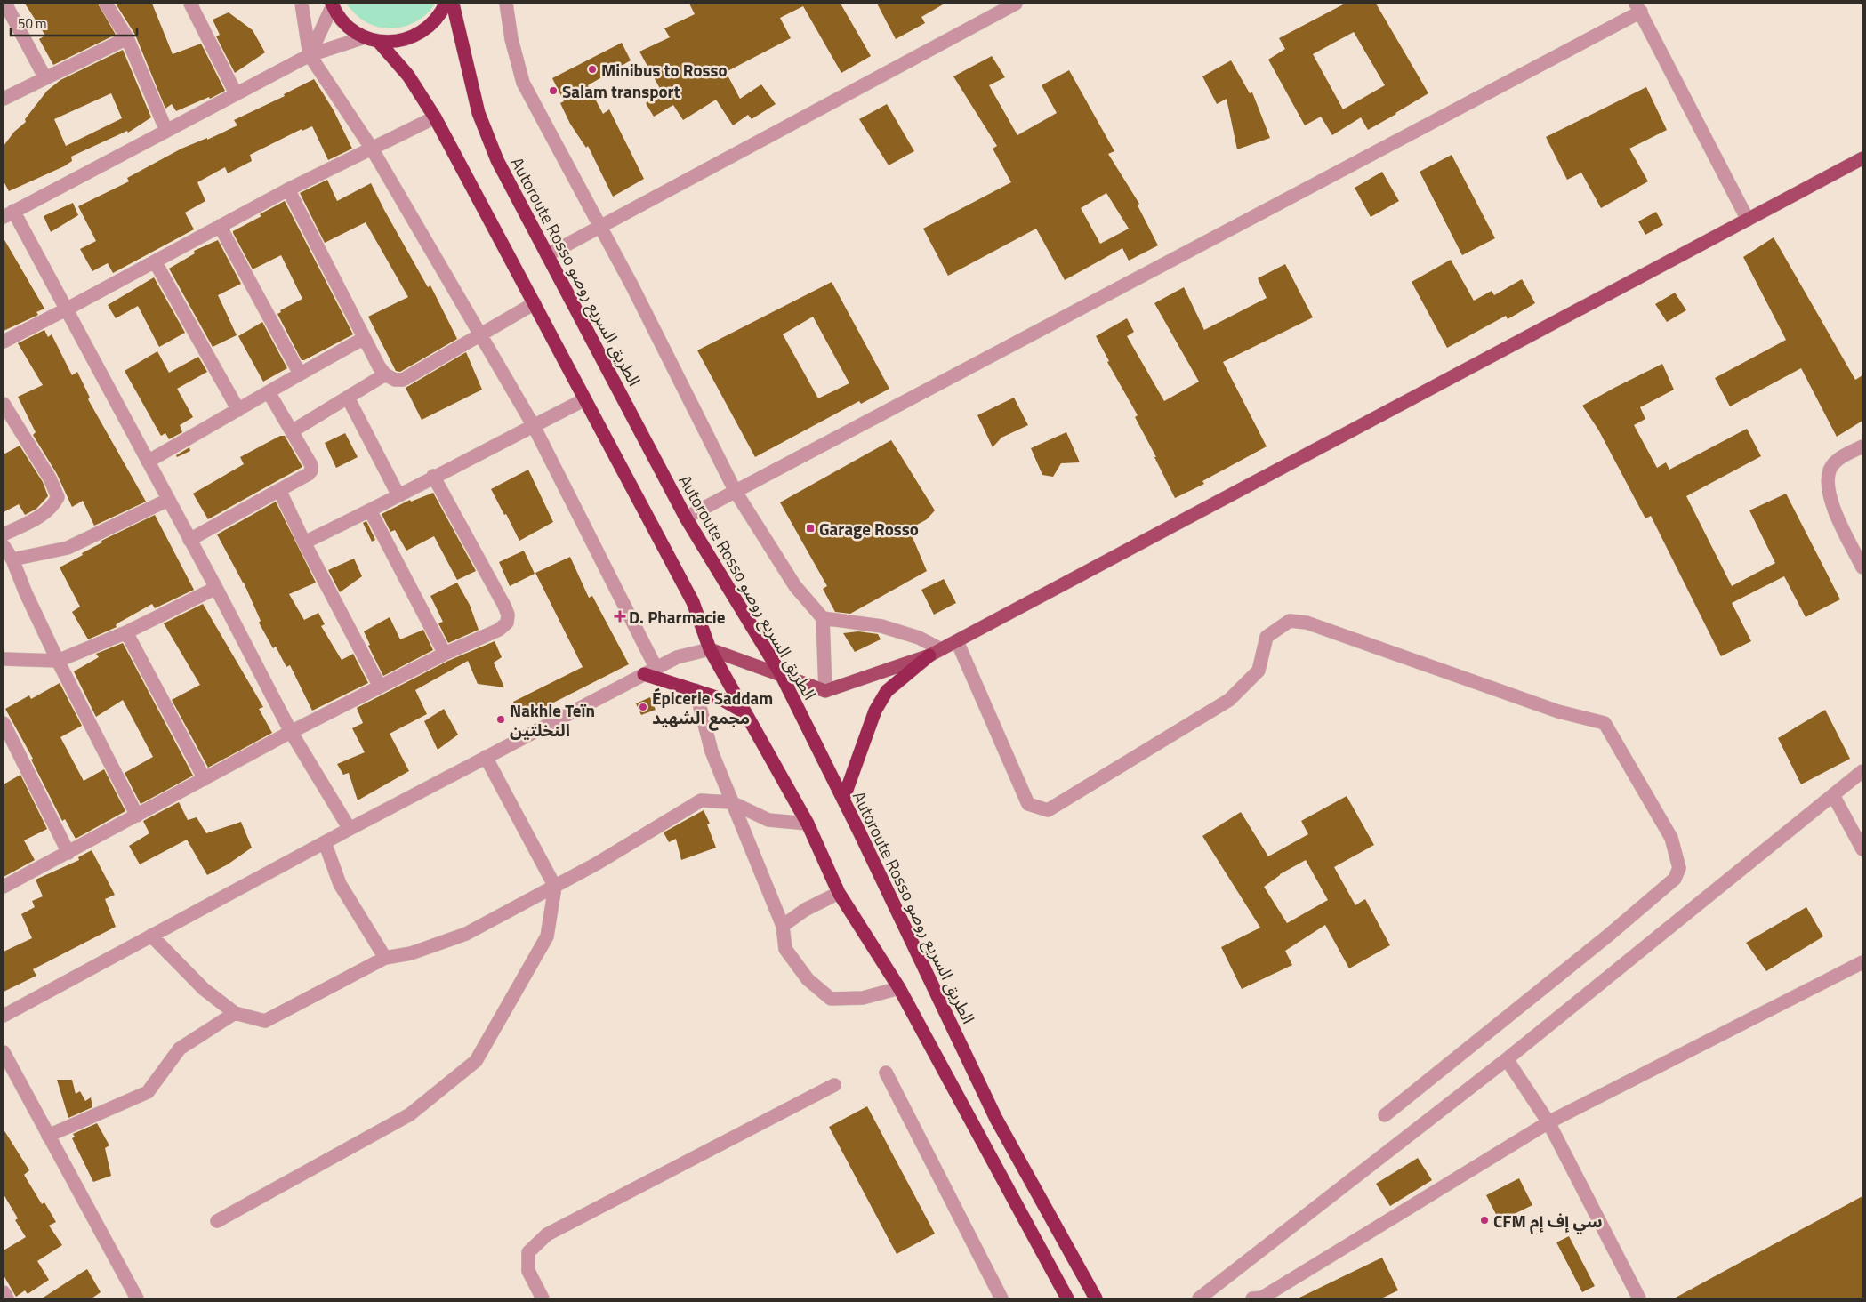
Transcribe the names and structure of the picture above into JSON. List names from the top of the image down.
{
  "streets": {
    "highway": ["Autoroute Rosso الطريق السريع روصو"]
  },
  "places": {
    "other": [
      "Minibus to Rosso",
      "Salam transport",
      "Épicerie Saddam مجمع الشهيد",
      "Nakhle Teïn النخلتين",
      "CFM سي إف إم"
    ],
    "transit": ["Garage Rosso"],
    "health": ["D. Pharmacie"]
  },
  "scale_bar": "50 m"
}
